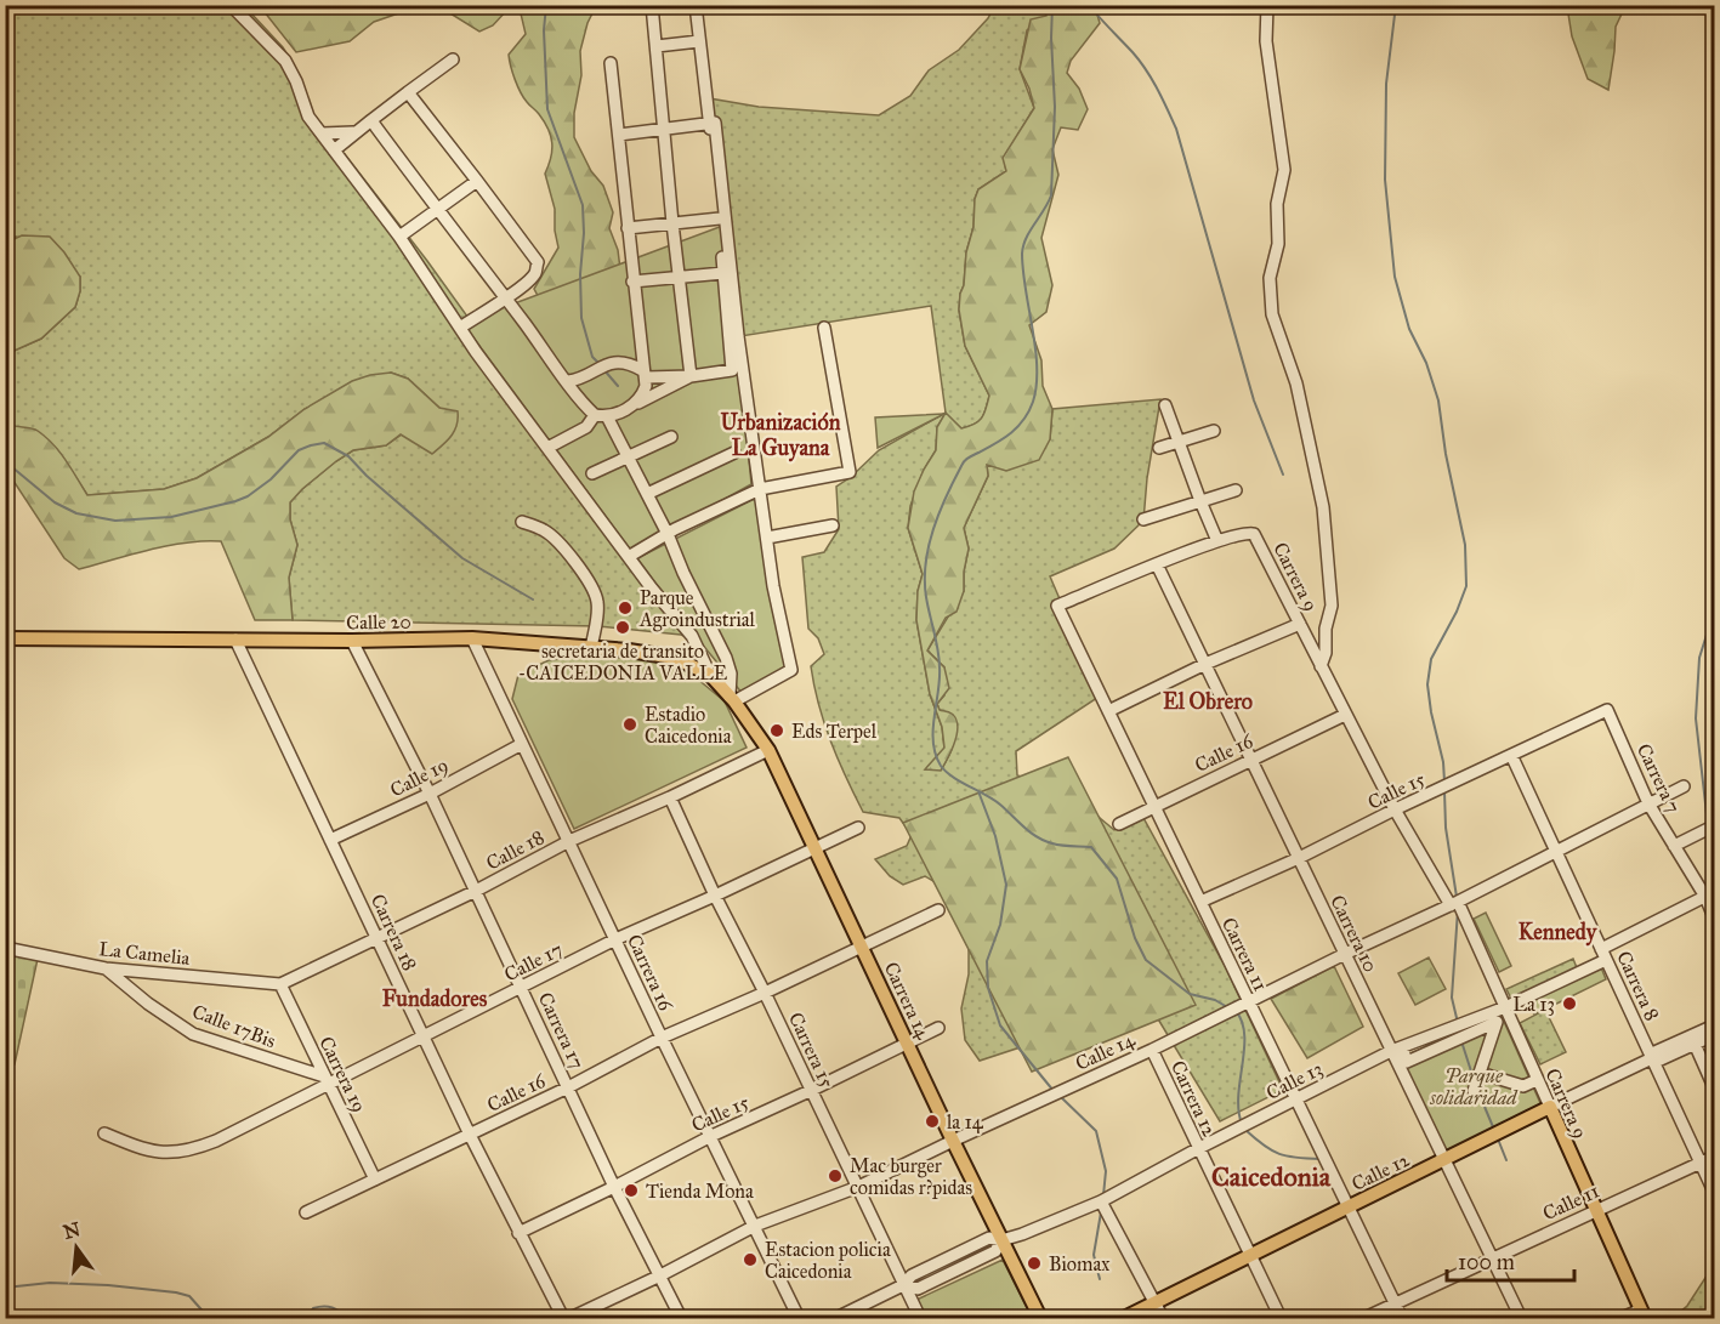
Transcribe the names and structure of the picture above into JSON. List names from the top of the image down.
{
  "streets": {
    "main road": [
      "Carrera 9",
      "Calle 20",
      "Carrera 14",
      "Calle 12"
    ],
    "street": [
      "Calle 16",
      "Calle 19",
      "Carrera 7",
      "Calle 15",
      "Calle 18",
      "Carrera 18",
      "Carrera 10",
      "La Camelia",
      "Carrera 11",
      "Calle 17",
      "Carrera 16",
      "Carrera 8",
      "Calle 17Bis",
      "Carrera 17",
      "Carrera 15",
      "Calle 14",
      "Carrera 19",
      "Calle 13",
      "Carrera 12",
      "Calle 11"
    ]
  },
  "crossings": [
    ["Carrera 9", "Calle 16"],
    ["Carrera 9", "Calle 15"],
    ["Carrera 9", "Calle 14"],
    ["Carrera 9", "Calle 13"],
    ["Carrera 9", "Calle 12"],
    ["Carrera 9", "Calle 11"],
    ["Calle 20", "Carrera 18"],
    ["Calle 20", "Carrera 16"],
    ["Calle 20", "Carrera 14"],
    ["Calle 20", "Carrera 17"],
    ["Calle 16", "Carrera 18"],
    ["Calle 16", "Carrera 10"],
    ["Calle 16", "Carrera 11"],
    ["Calle 16", "Carrera 16"],
    ["Calle 16", "Carrera 14"],
    ["Calle 16", "Carrera 17"],
    ["Calle 16", "Carrera 15"],
    ["Calle 16", "Carrera 19"],
    ["Calle 19", "Carrera 18"],
    ["Calle 19", "Carrera 16"],
    ["Calle 19", "Carrera 17"],
    ["Carrera 7", "Calle 15"],
    ["Carrera 7", "Calle 14"],
    ["Carrera 7", "Calle 13"],
    ["Calle 15", "Carrera 18"],
    ["Calle 15", "Carrera 10"],
    ["Calle 15", "Carrera 11"],
    ["Calle 15", "Carrera 16"],
    ["Calle 15", "Carrera 8"],
    ["Calle 15", "Carrera 14"],
    ["Calle 15", "Carrera 17"],
    ["Calle 15", "Carrera 15"],
    ["Calle 18", "Carrera 18"],
    ["Calle 18", "La Camelia"],
    ["Calle 18", "Carrera 16"],
    ["Calle 18", "Carrera 14"],
    ["Calle 18", "Carrera 17"],
    ["Calle 18", "Carrera 15"],
    ["Calle 18", "Carrera 19"],
    ["Carrera 18", "Calle 17"],
    ["Carrera 10", "Carrera 11"],
    ["Carrera 10", "Calle 14"],
    ["Carrera 10", "Calle 13"],
    ["Carrera 10", "Calle 12"],
    ["Carrera 10", "Calle 11"],
    ["La Camelia", "Calle 17Bis"],
    ["La Camelia", "Carrera 19"],
    ["Carrera 11", "Calle 14"],
    ["Carrera 11", "Calle 13"],
    ["Carrera 11", "Calle 12"],
    ["Carrera 11", "Calle 11"],
    ["Calle 17", "Carrera 16"],
    ["Calle 17", "Carrera 14"],
    ["Calle 17", "Calle 17Bis"],
    ["Calle 17", "Carrera 17"],
    ["Calle 17", "Carrera 15"],
    ["Calle 17", "Carrera 19"],
    ["Carrera 16", "Calle 14"],
    ["Carrera 8", "Calle 14"],
    ["Carrera 8", "Calle 13"],
    ["Carrera 8", "Calle 12"],
    ["Carrera 8", "Calle 11"],
    ["Carrera 14", "Calle 14"],
    ["Carrera 14", "Calle 13"],
    ["Calle 17Bis", "Carrera 19"],
    ["Carrera 17", "Calle 14"],
    ["Carrera 15", "Calle 14"],
    ["Carrera 15", "Calle 13"],
    ["Calle 14", "Carrera 12"],
    ["Calle 13", "Carrera 12"],
    ["Carrera 12", "Calle 12"]
  ],
  "districts": [
    "Urbanización La Guyana",
    "El Obrero",
    "Kennedy",
    "Fundadores",
    "Caicedonia"
  ],
  "parks": ["Parque solidaridad"],
  "places": [
    "Parque Agroindustrial",
    "secretaria de transito -CAICEDONIA VALLE",
    "Estadio Caicedonia",
    "Eds Terpel",
    "La 13",
    "la 14",
    "Mac burger comidas r?pidas",
    "Tienda Mona",
    "Estacion policia Caicedonia",
    "Biomax"
  ],
  "scale_bar": "100 m",
  "north": "top"
}
